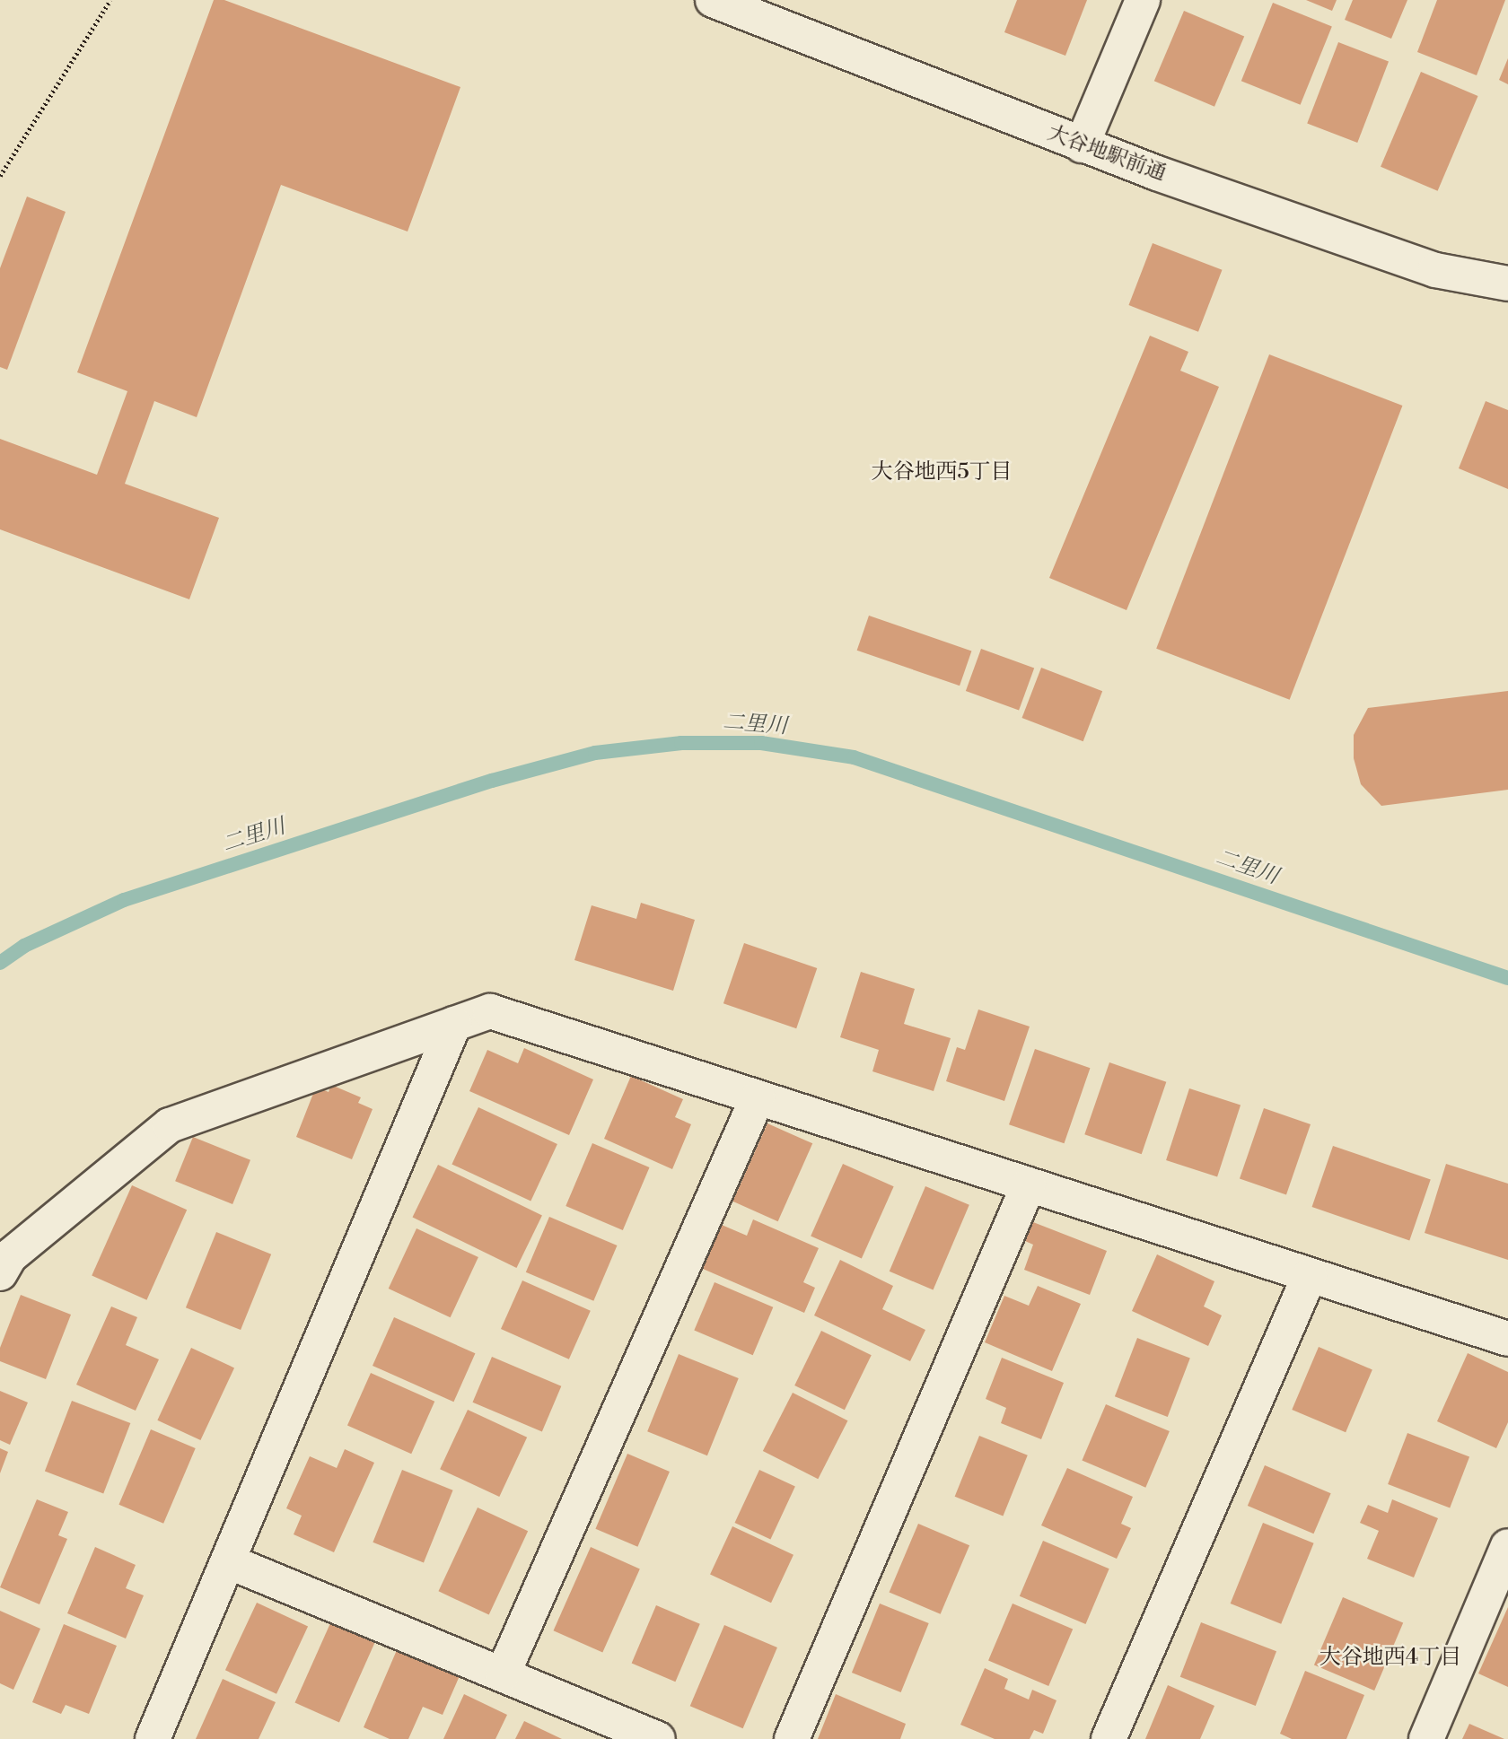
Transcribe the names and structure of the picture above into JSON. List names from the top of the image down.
{
  "streets": {
    "street": ["大谷地駅前通"]
  },
  "districts": ["大谷地西5丁目", "大谷地西4丁目"],
  "water": ["二里川"]
}
